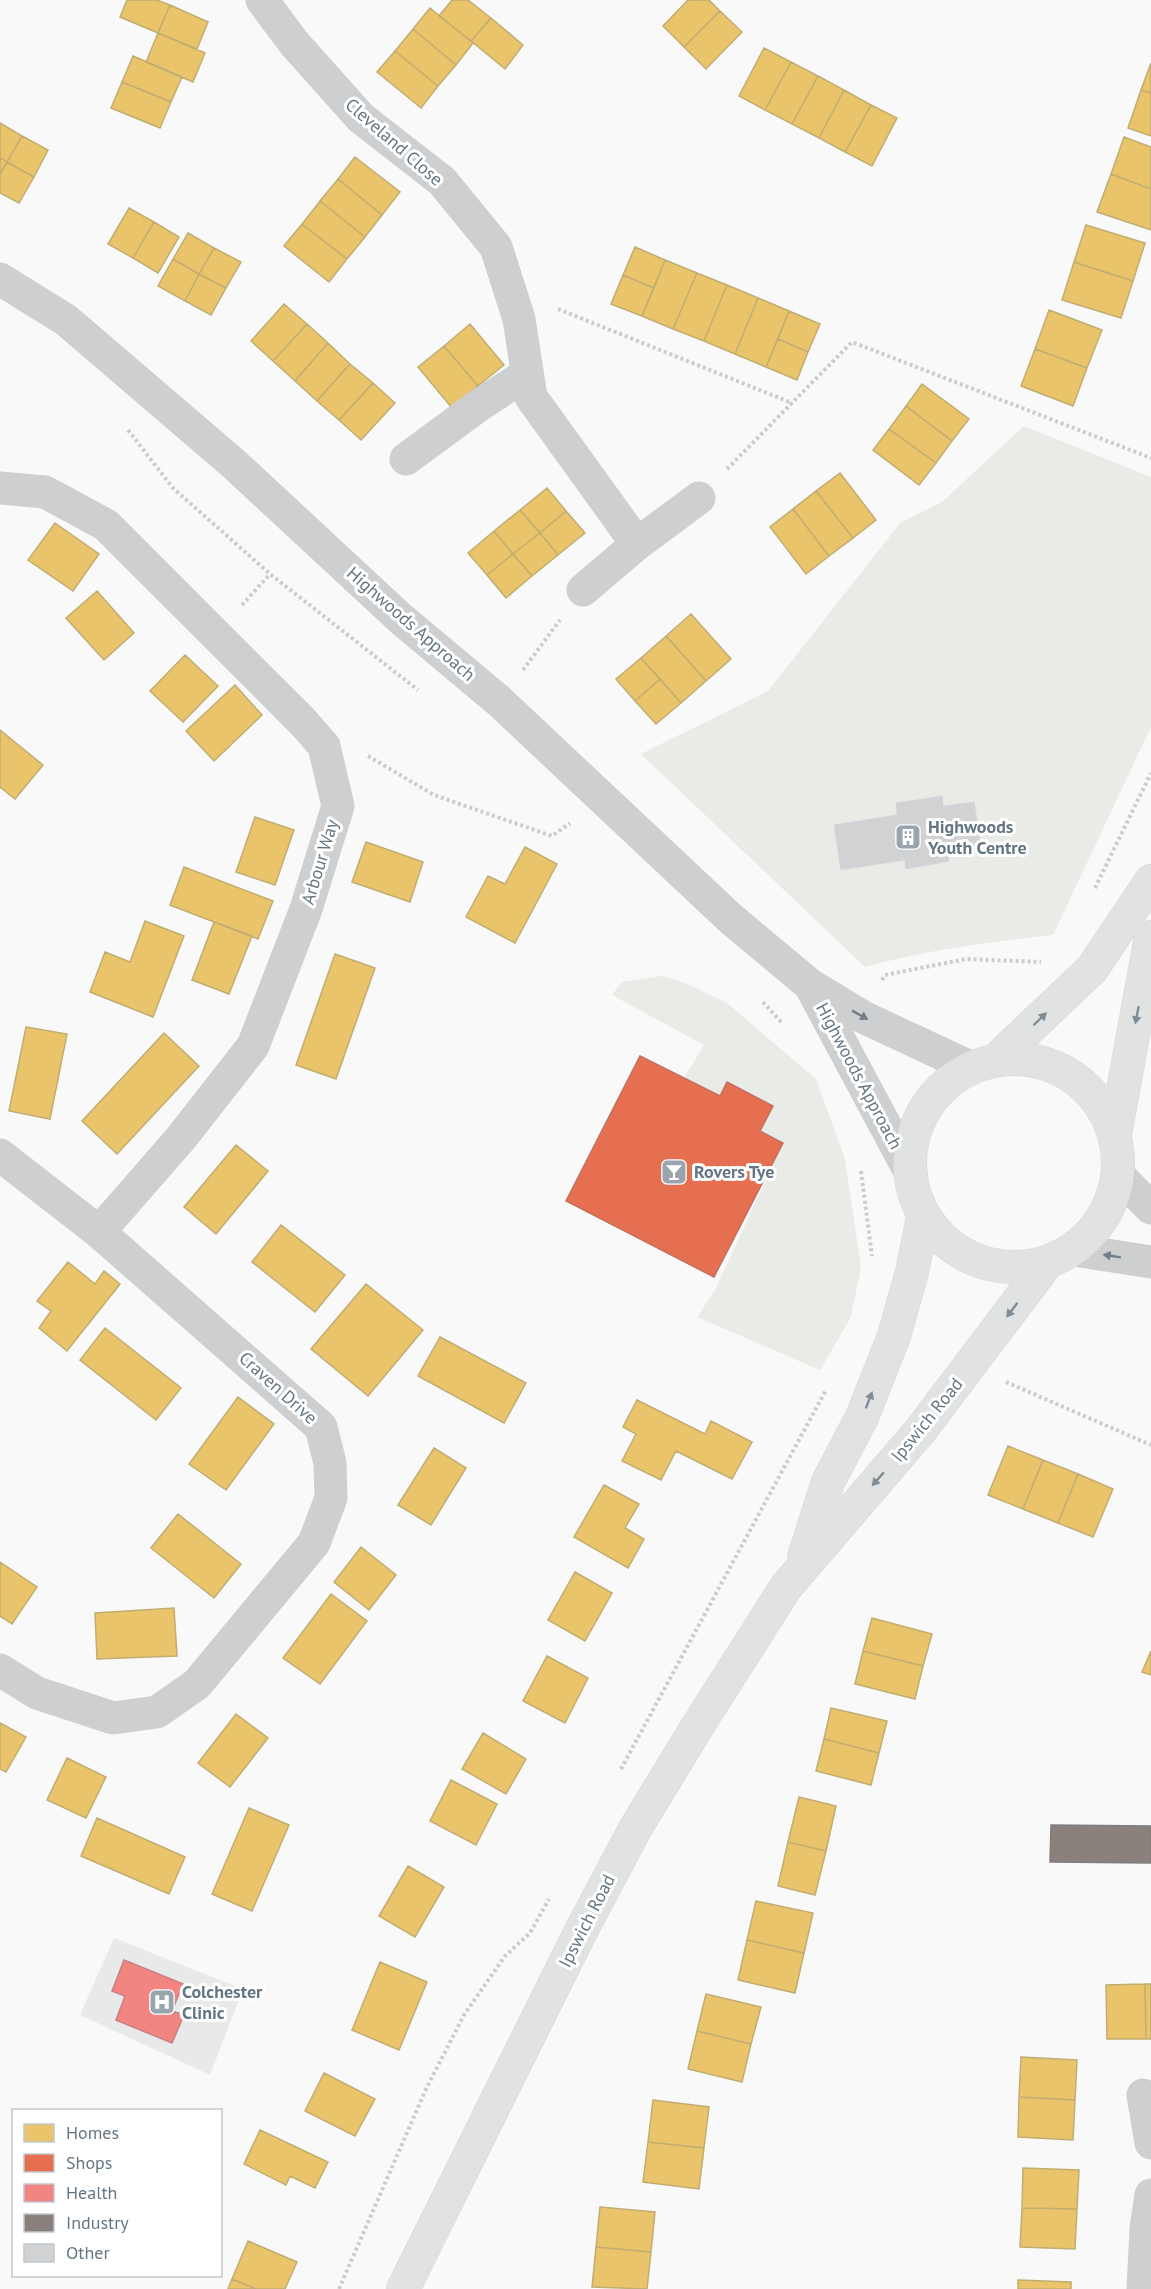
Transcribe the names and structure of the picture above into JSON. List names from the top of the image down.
{
  "streets": {
    "main road": ["Ipswich Road"],
    "street": [
      "Cleveland Close",
      "Highwoods Approach",
      "Arbour Way",
      "Craven Drive"
    ]
  },
  "crossings": [
    ["Highwoods Approach", "Ipswich Road"],
    ["Arbour Way", "Craven Drive"]
  ],
  "places": {
    "building": ["Highwoods Youth Centre"],
    "bar": ["Rovers Tye"],
    "hospital": ["Colchester Clinic"]
  },
  "legend": [
    "Homes",
    "Shops",
    "Health",
    "Industry",
    "Other"
  ]
}
